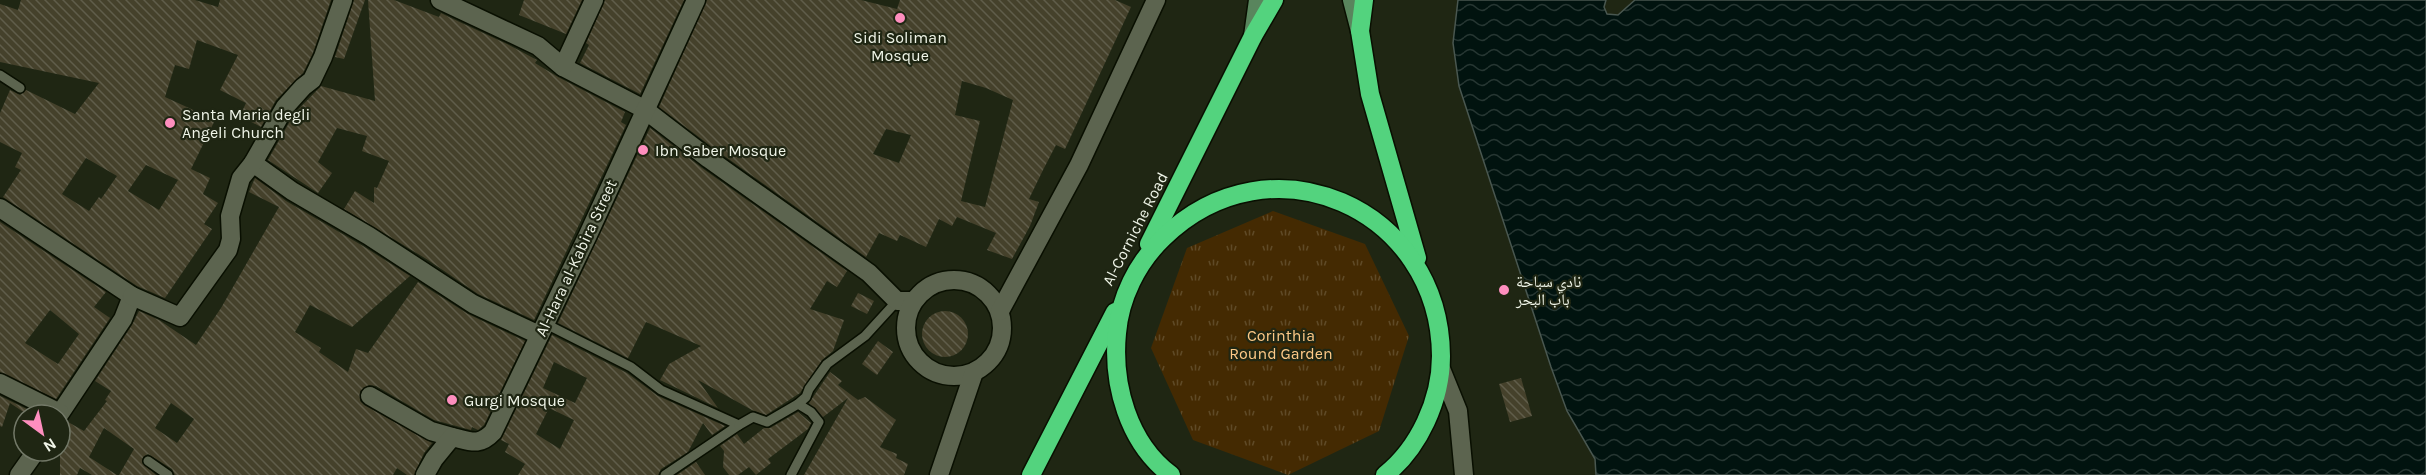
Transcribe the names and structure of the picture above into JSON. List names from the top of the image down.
{
  "streets": {
    "highway": ["Al-Corniche Road"],
    "street": ["Al-Hara al-Kabira Street"]
  },
  "parks": ["Corinthia Round Garden"],
  "places": [
    "Sidi Soliman Mosque",
    "Santa Maria degli Angeli Church",
    "Ibn Saber Mosque",
    "نادي سباحة باب البحر",
    "Gurgi Mosque"
  ],
  "north": "bottom right"
}
